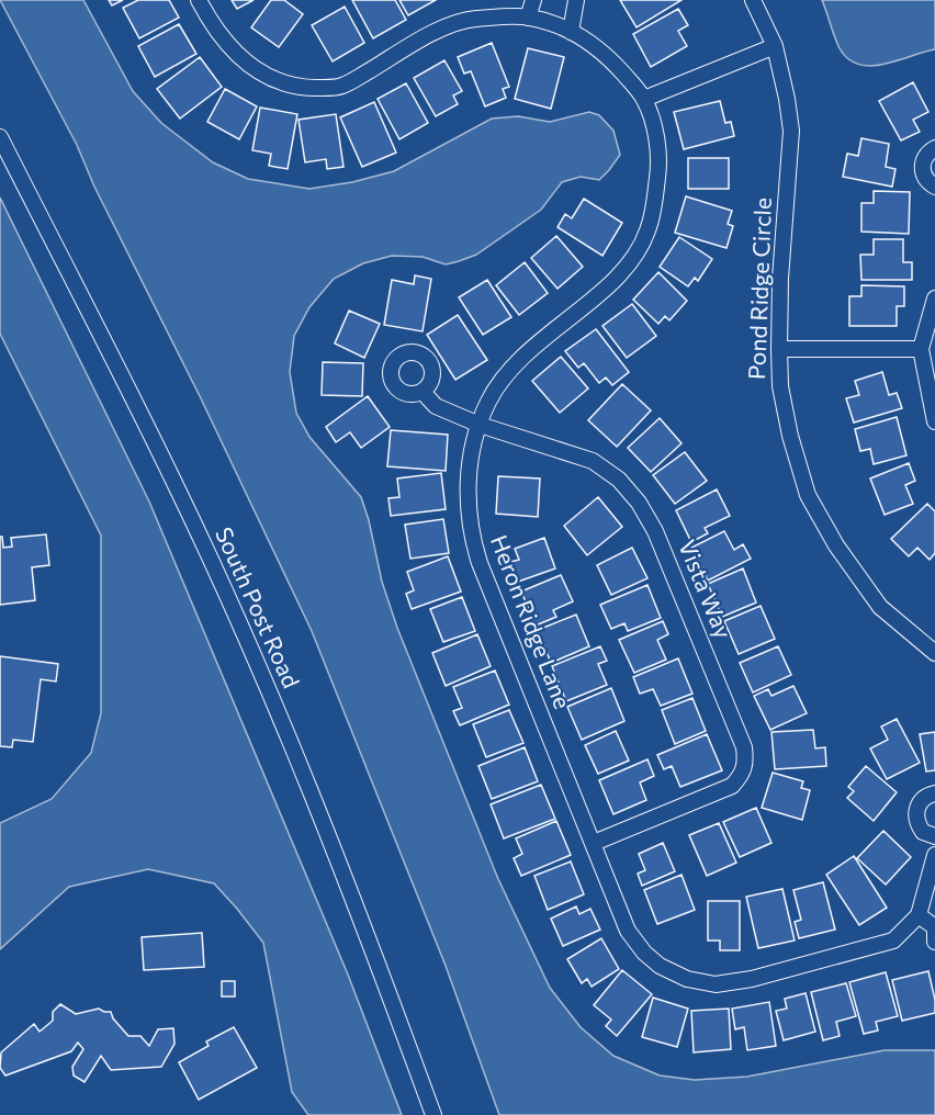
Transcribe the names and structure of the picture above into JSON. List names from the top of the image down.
{
  "streets": {
    "street": [
      "Pond Ridge Circle",
      "Vista Way",
      "South Post Road",
      "Heron Ridge Lane"
    ]
  },
  "crossings": [
    ["Vista Way", "Heron Ridge Lane"]
  ]
}
